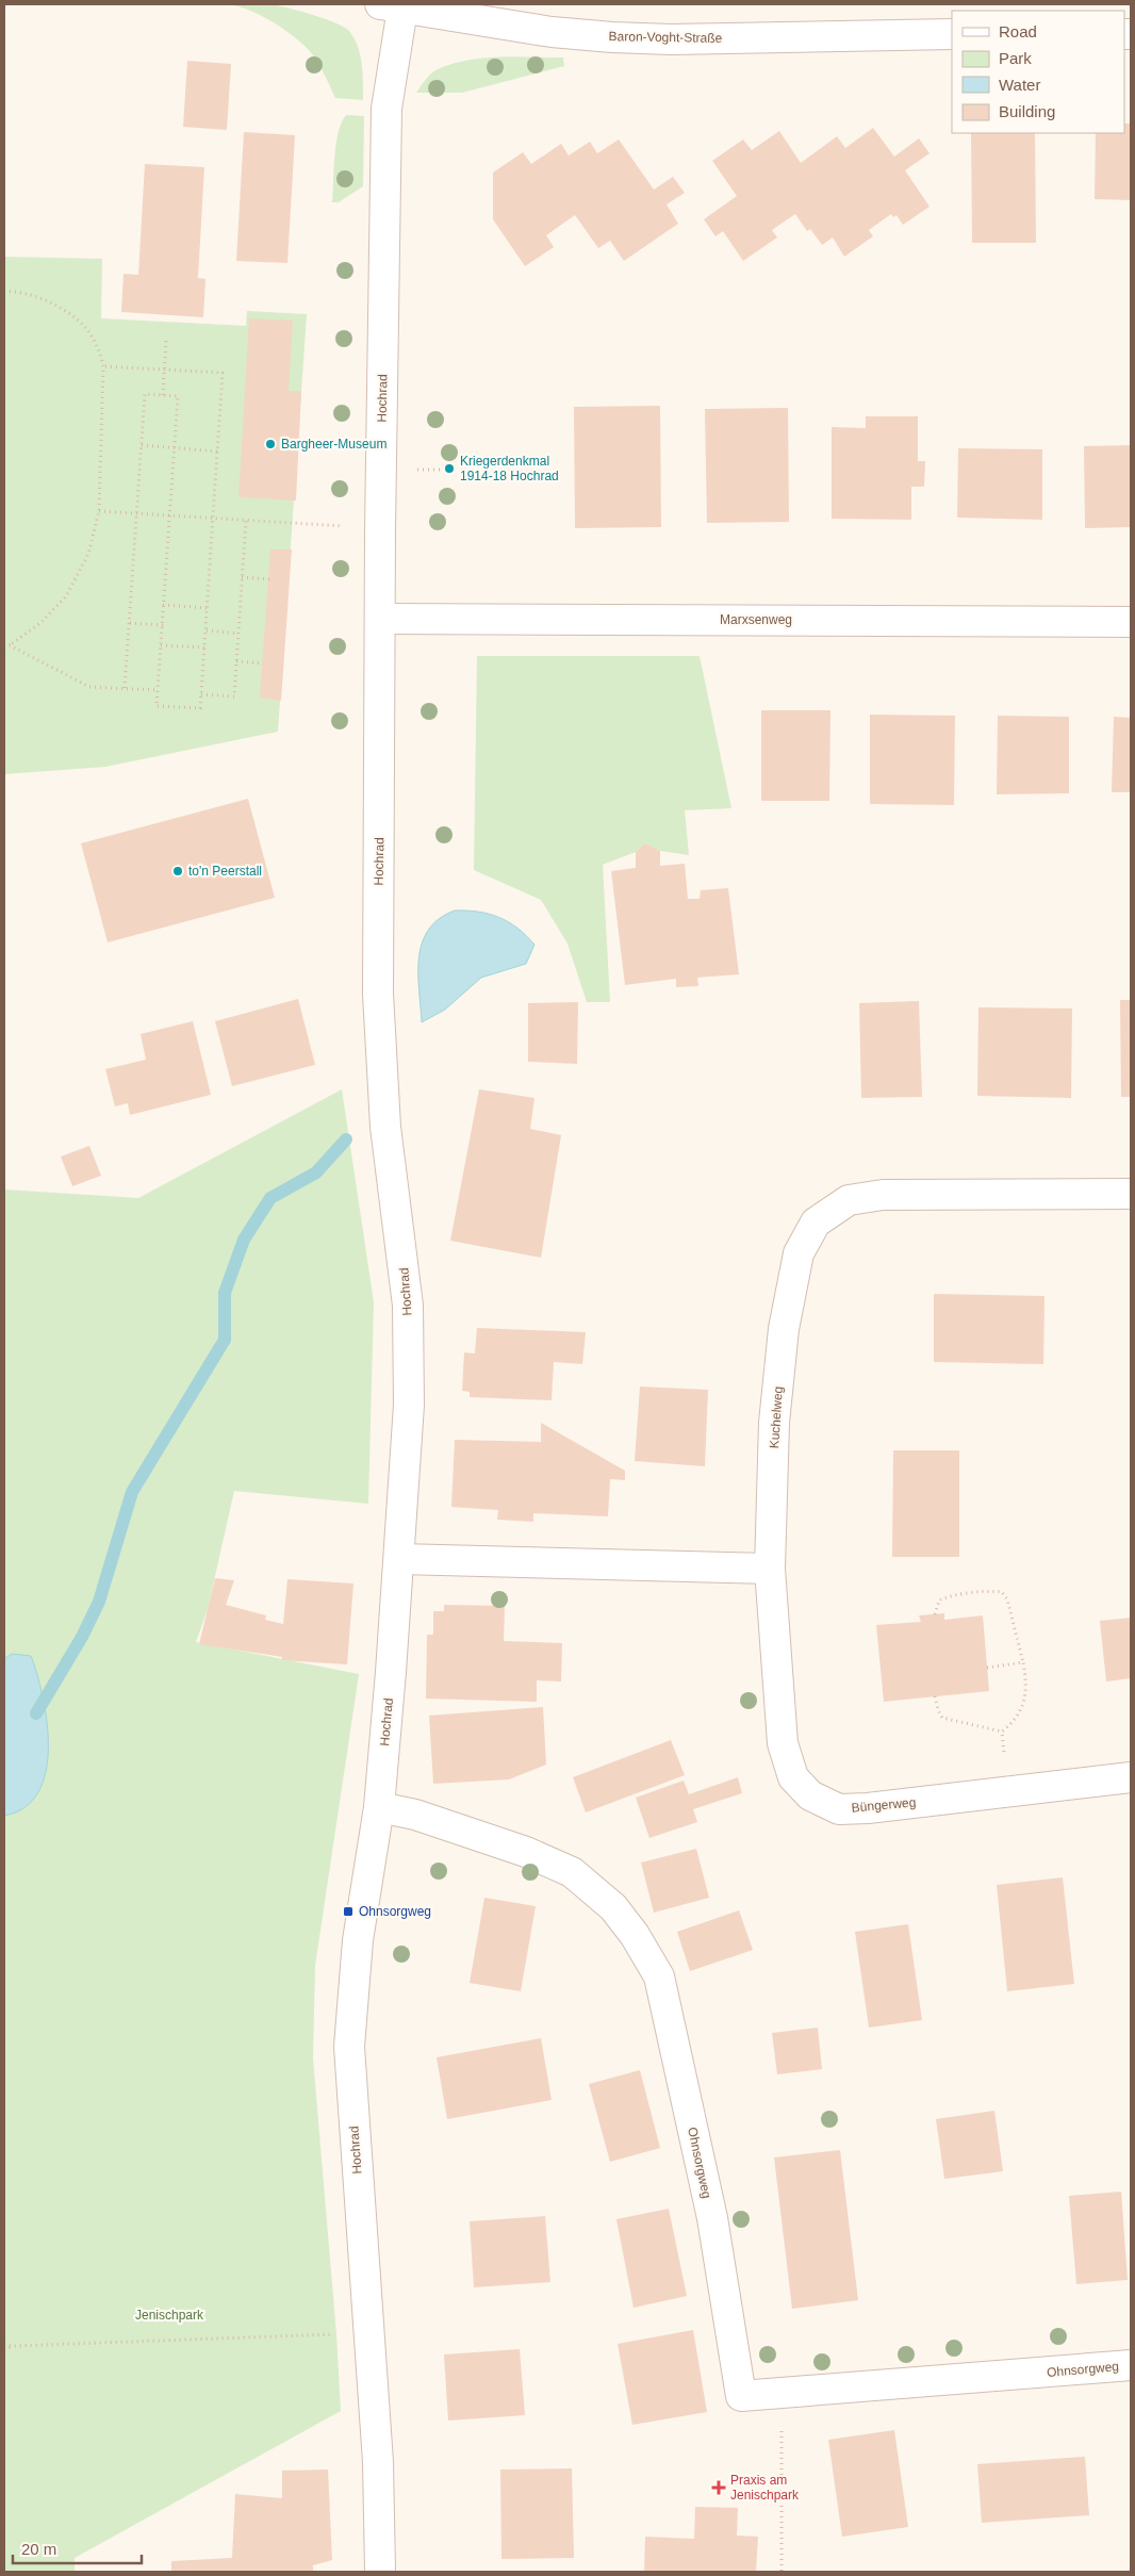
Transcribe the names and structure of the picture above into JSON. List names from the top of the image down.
{
  "streets": {
    "street": [
      "Baron-Voght-Straße",
      "Hochrad",
      "Marxsenweg",
      "Kuchelweg",
      "Büngerweg",
      "Ohnsorgweg"
    ]
  },
  "crossings": [
    ["Baron-Voght-Straße", "Hochrad"],
    ["Hochrad", "Marxsenweg"],
    ["Hochrad", "Ohnsorgweg"],
    ["Kuchelweg", "Büngerweg"]
  ],
  "parks": ["Jenischpark"],
  "places": {
    "other": ["Bargheer-Museum", "Kriegerdenkmal 1914-18 Hochrad", "to'n Peerstall"],
    "transit": ["Ohnsorgweg"],
    "health": ["Praxis am Jenischpark"]
  },
  "legend": [
    "Road",
    "Park",
    "Water",
    "Building"
  ],
  "scale_bar": "20 m"
}
